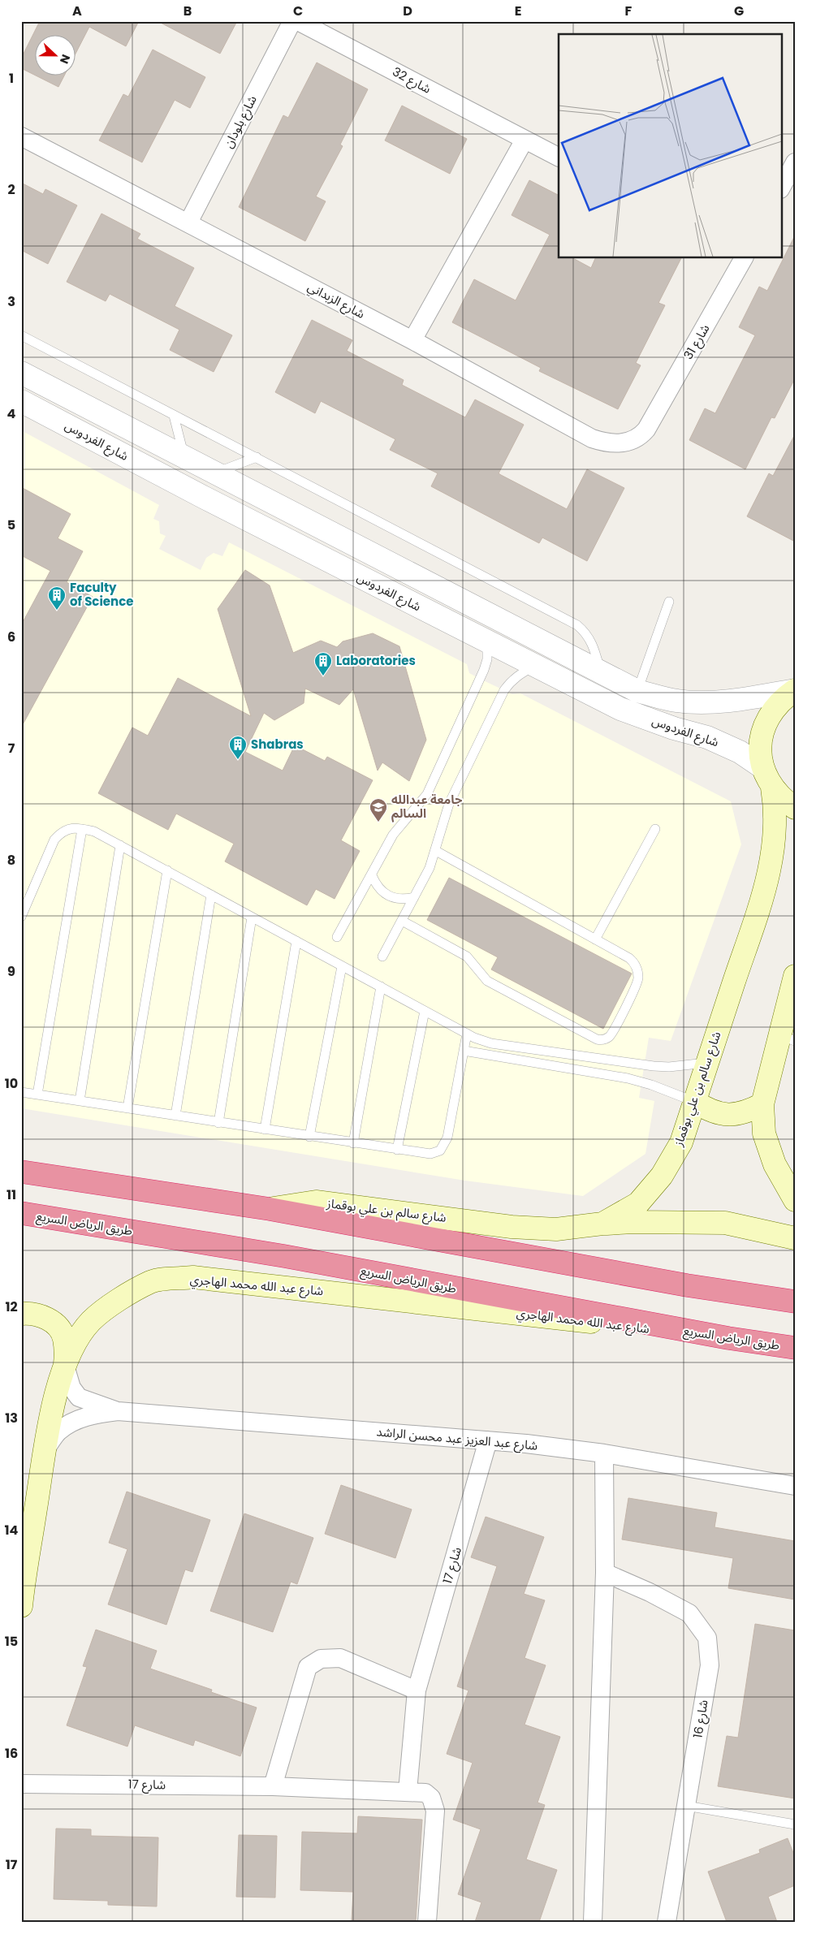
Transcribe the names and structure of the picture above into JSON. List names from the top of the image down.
{
  "streets": {
    "highway": ["طريق الرياض السريع"],
    "main road": ["شارع سالم بن علي بوقماز", "شارع عبد الله محمد الهاجري"],
    "street": [
      "شارع 32",
      "شارع بلودان",
      "شارع الزبداني",
      "شارع 31",
      "شارع الفردوس",
      "شارع عبد العزيز عبد محسن الراشد",
      "شارع 17",
      "شارع 16"
    ]
  },
  "crossings": [
    ["شارع بلودان", "شارع الزبداني"],
    ["شارع الزبداني", "شارع 31"],
    ["طريق الرياض السريع", "شارع عبد الله محمد الهاجري"],
    ["شارع عبد الله محمد الهاجري", "شارع عبد العزيز عبد محسن الراشد"],
    ["شارع عبد العزيز عبد محسن الراشد", "شارع 17"]
  ],
  "places": {
    "building": ["Faculty of Science", "Laboratories", "Shabras"],
    "school or university": ["جامعة عبدالله السالم"]
  },
  "north": "right",
  "grid": {
    "columns": [
      "A",
      "B",
      "C",
      "D",
      "E",
      "F",
      "G"
    ],
    "rows": [
      "1",
      "2",
      "3",
      "4",
      "5",
      "6",
      "7",
      "8",
      "9",
      "10",
      "11",
      "12",
      "13",
      "14",
      "15",
      "16",
      "17"
    ]
  }
}
